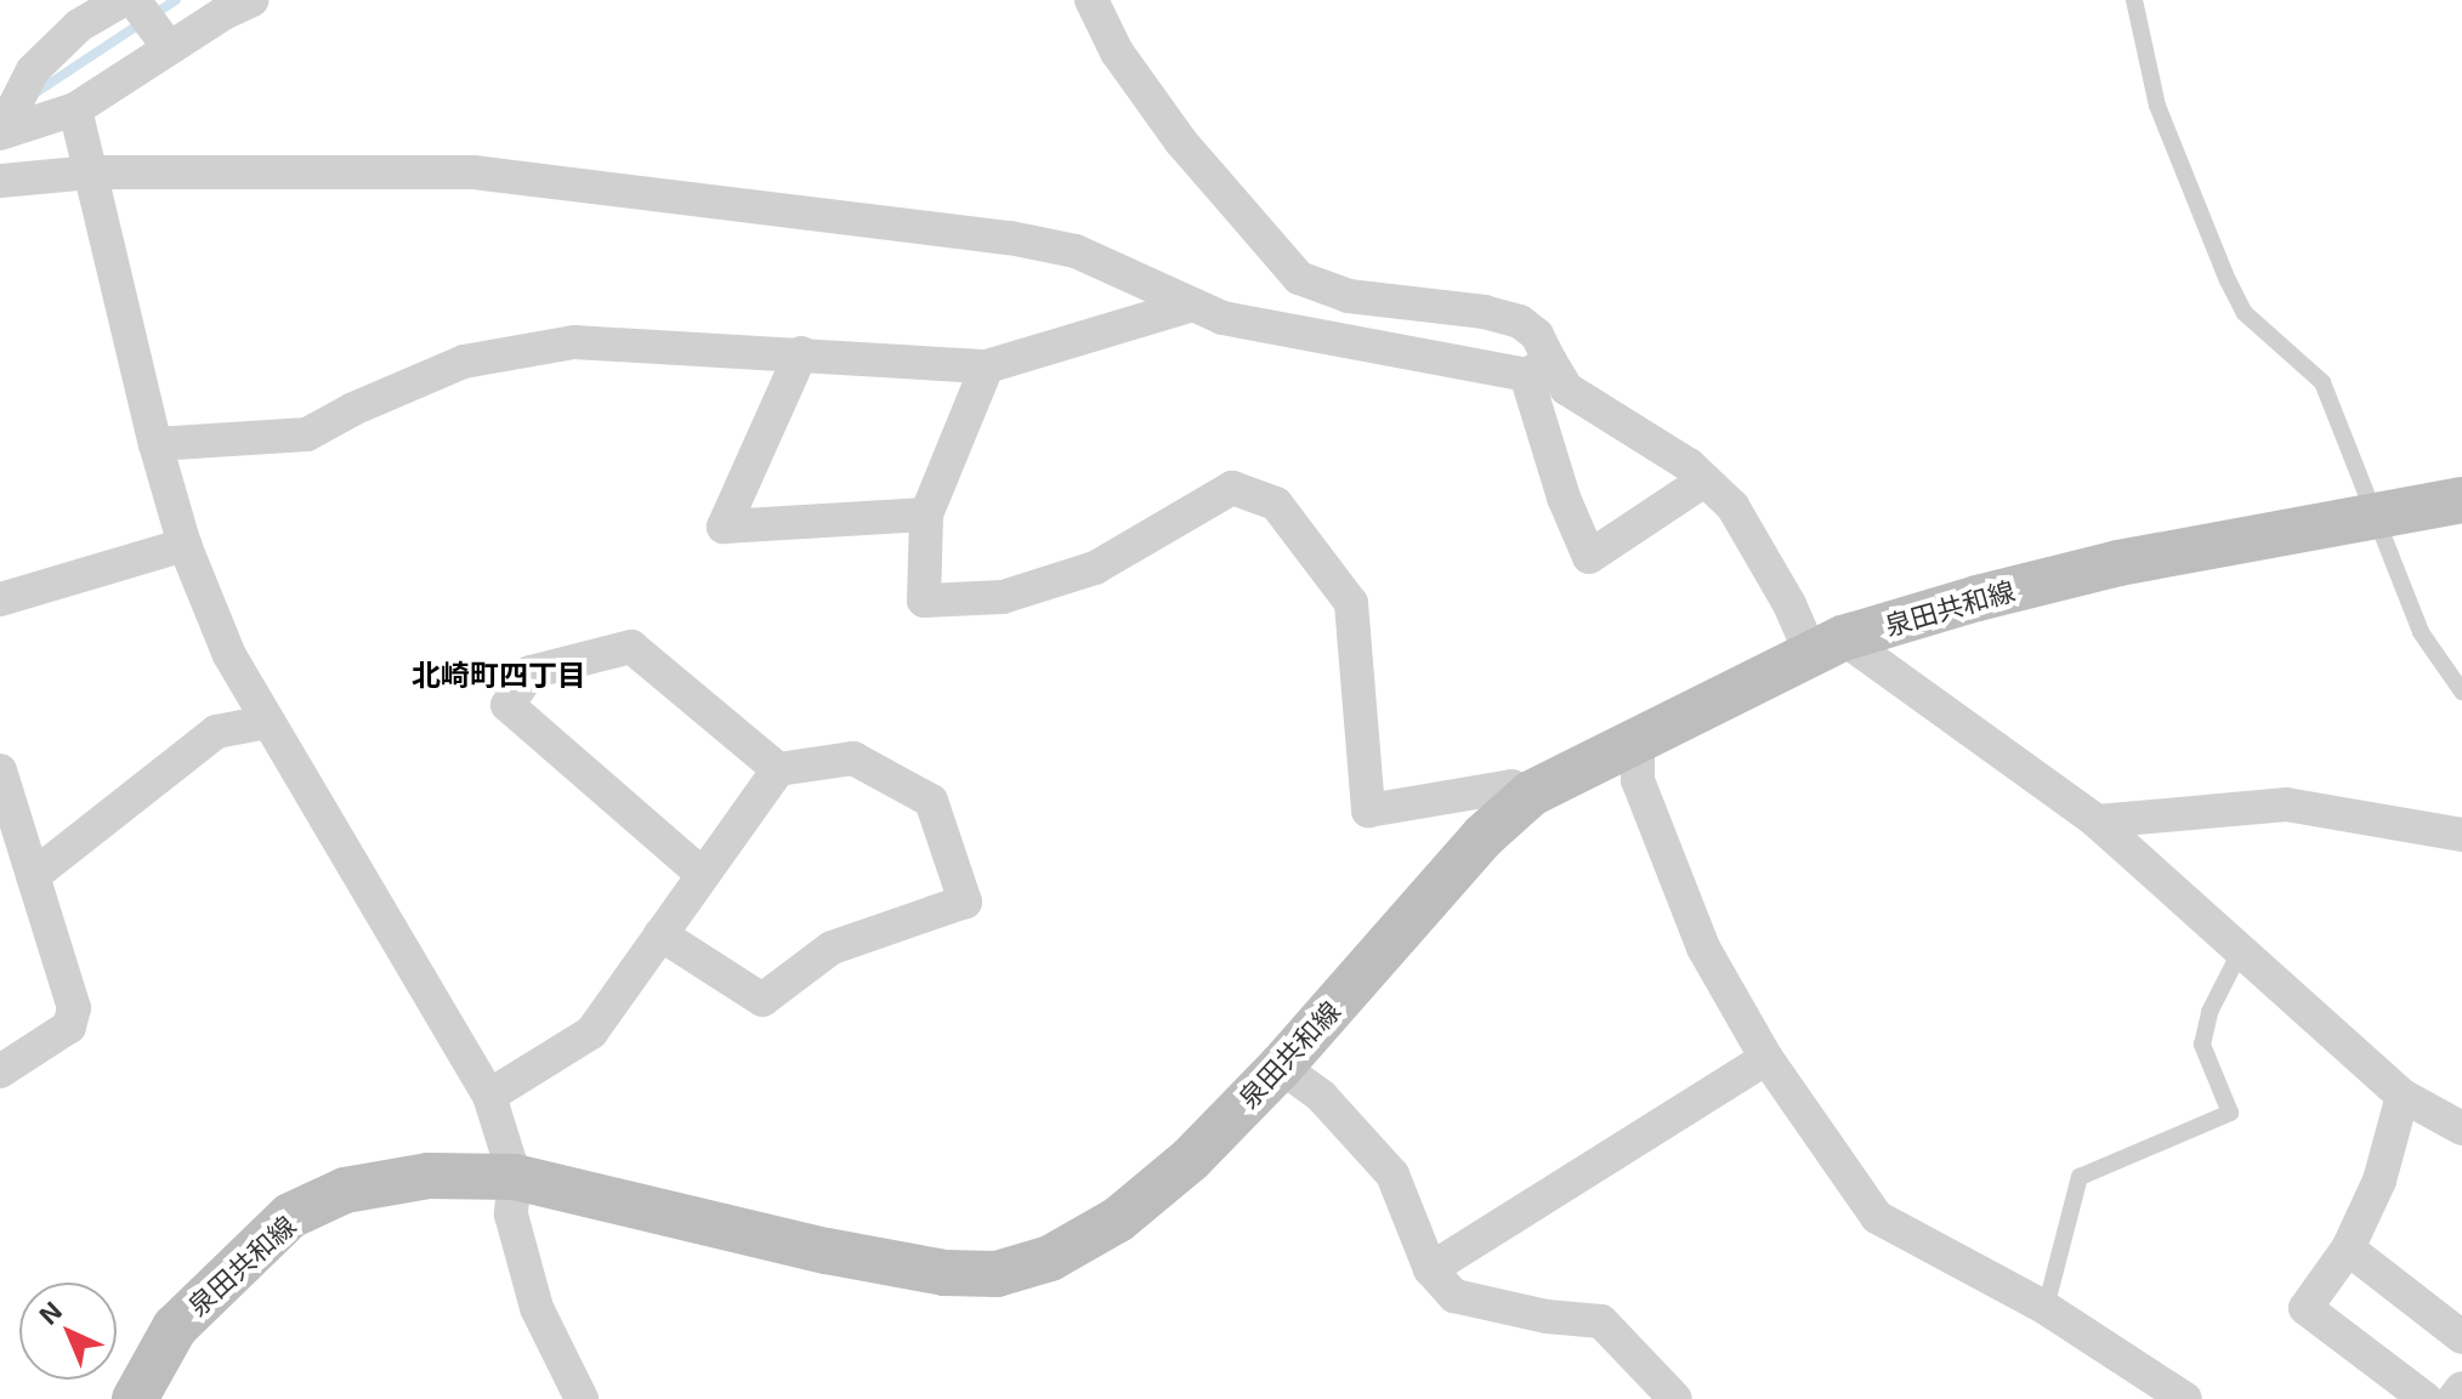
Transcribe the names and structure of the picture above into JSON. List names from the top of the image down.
{
  "streets": {
    "main road": ["泉田共和線"]
  },
  "districts": ["北崎町四丁目"],
  "north": "top left"
}
